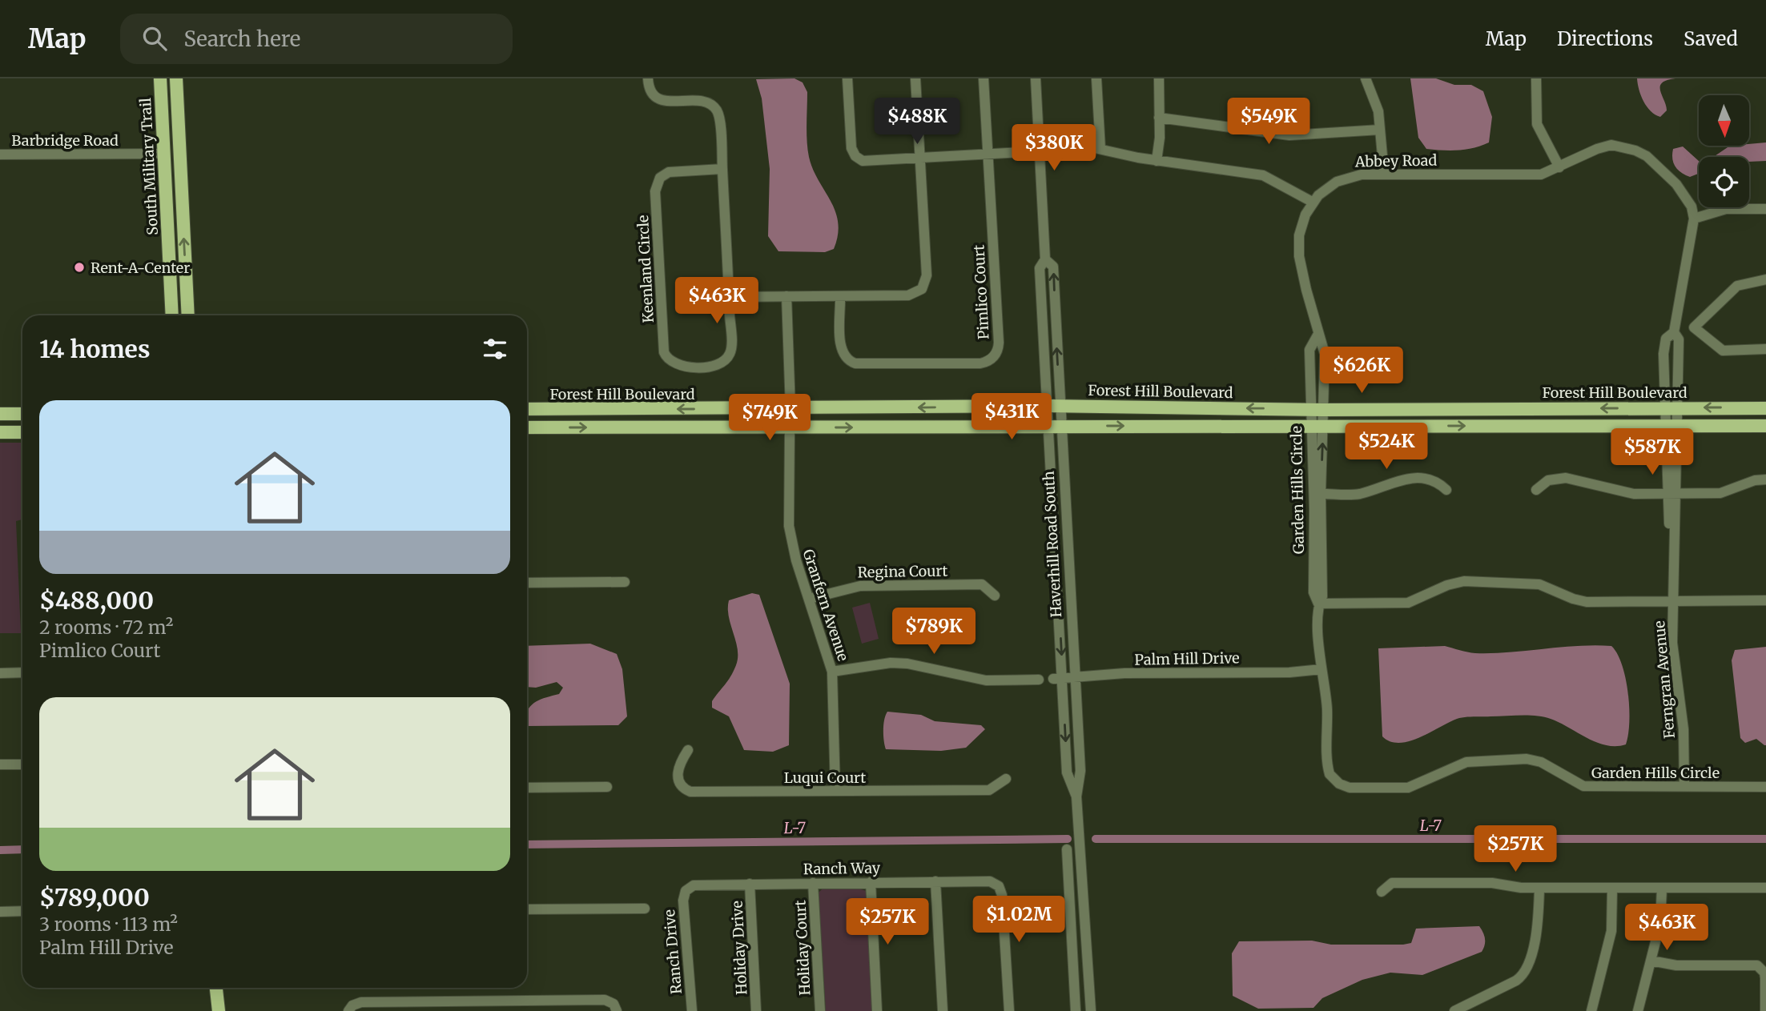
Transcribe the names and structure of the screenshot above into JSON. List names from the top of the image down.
{
  "streets": {
    "main road": ["South Military Trail", "Forest Hill Boulevard"],
    "street": [
      "Barbridge Road",
      "Abbey Road",
      "Keenland Circle",
      "Pimlico Court",
      "Garden Hills Circle",
      "Haverhill Road South",
      "Regina Court",
      "Granfern Avenue",
      "Palm Hill Drive",
      "Ferngran Avenue",
      "Luqui Court",
      "Ranch Way",
      "Holiday Drive",
      "Holiday Court",
      "Ranch Drive"
    ]
  },
  "crossings": [
    ["Barbridge Road", "South Military Trail"],
    ["Abbey Road", "Forest Hill Boulevard"],
    ["Abbey Road", "Garden Hills Circle"],
    ["Forest Hill Boulevard", "Garden Hills Circle"],
    ["Forest Hill Boulevard", "Haverhill Road South"],
    ["Forest Hill Boulevard", "Ferngran Avenue"],
    ["Garden Hills Circle", "Palm Hill Drive"],
    ["Garden Hills Circle", "Ferngran Avenue"],
    ["Haverhill Road South", "Palm Hill Drive"],
    ["Regina Court", "Granfern Avenue"],
    ["Granfern Avenue", "Luqui Court"],
    ["Ranch Way", "Holiday Drive"],
    ["Ranch Way", "Holiday Court"],
    ["Ranch Way", "Ranch Drive"]
  ],
  "water": ["L-7"],
  "places": ["Rent-A-Center"],
  "north": "bottom",
  "page": {
    "header": "Map",
    "search": "Search here",
    "nav": ["Map", "Directions", "Saved"],
    "price": [
      "$488K",
      "$549K",
      "$380K",
      "$463K",
      "$626K",
      "$431K",
      "$749K",
      "$524K",
      "$587K",
      "$789K",
      "$257K",
      "$1.02M",
      "$257K",
      "$463K"
    ],
    "heading": "14 homes",
    "list": [
      {
        "name": "$488,000",
        "note": "2 rooms · 72 m² · Pimlico Court"
      },
      {
        "name": "$789,000",
        "note": "3 rooms · 113 m² · Palm Hill Drive"
      }
    ]
  }
}
